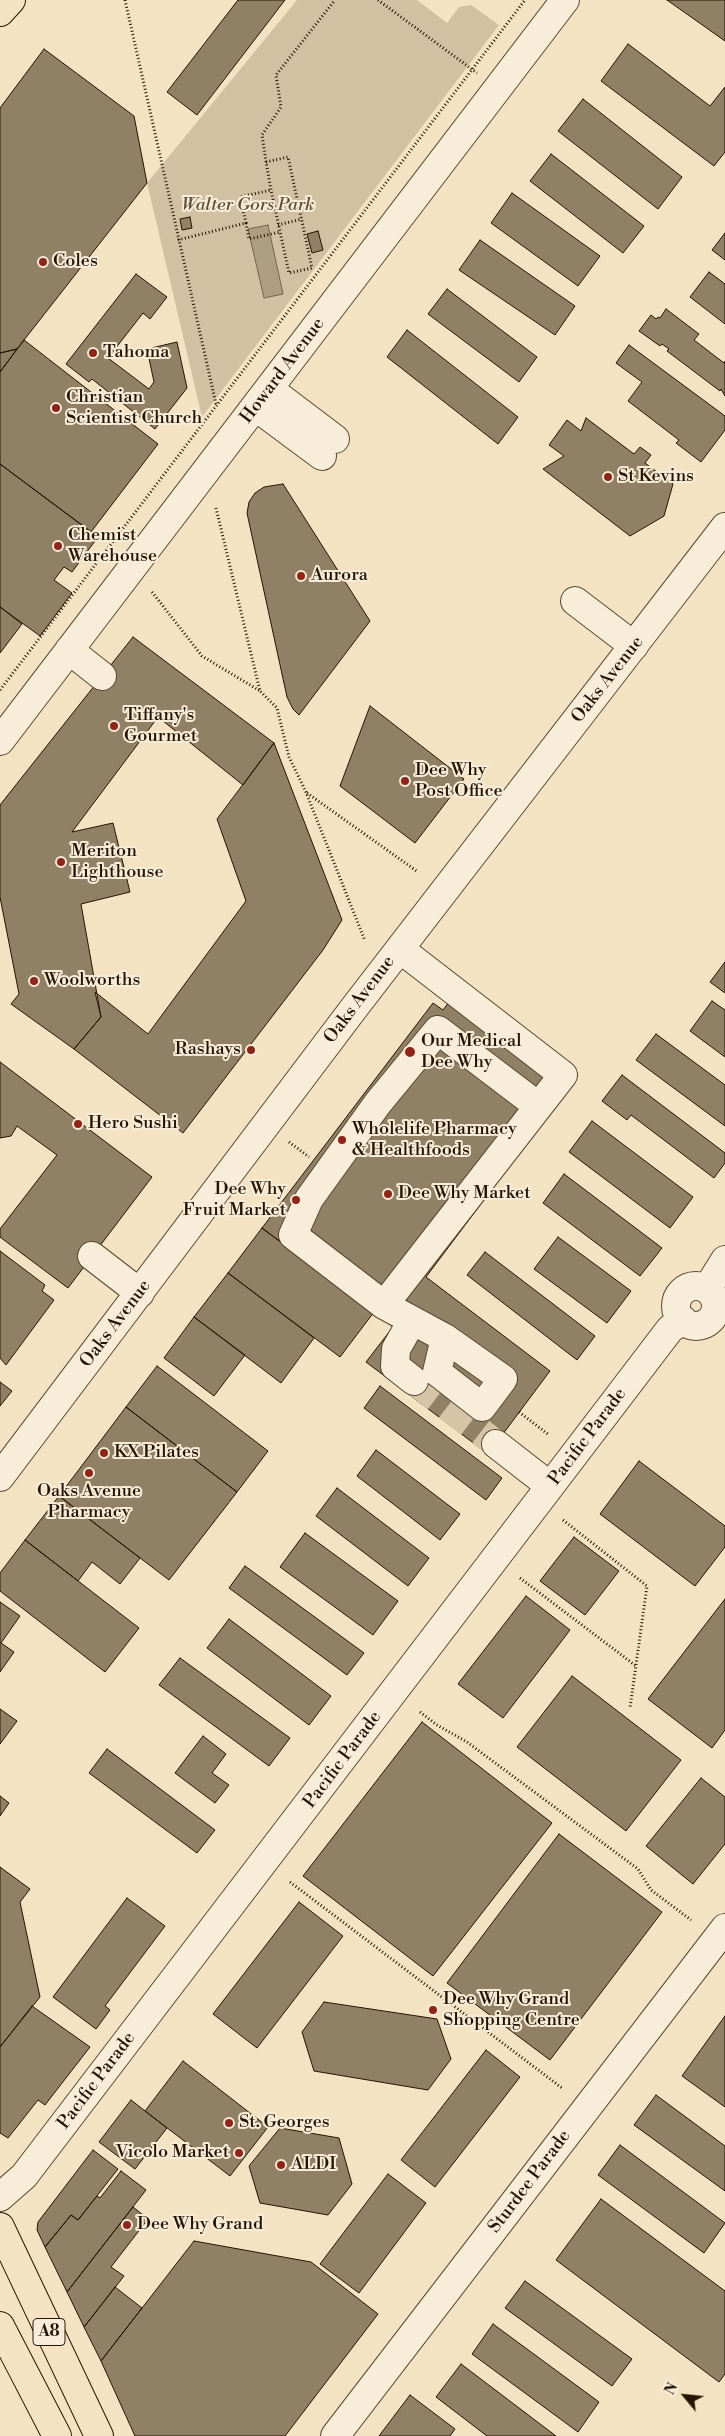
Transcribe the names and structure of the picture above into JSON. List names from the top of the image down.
{
  "streets": {
    "main road": ["A8"],
    "street": [
      "Howard Avenue",
      "Oaks Avenue",
      "Pacific Parade",
      "Sturdee Parade"
    ]
  },
  "parks": ["Walter Gors Park"],
  "places": [
    "Coles",
    "Tahoma",
    "Christian Scientist Church",
    "St Kevins",
    "Chemist Warehouse",
    "Aurora",
    "Tiffany's Gourmet",
    "Dee Why Post Office",
    "Meriton Lighthouse",
    "Woolworths",
    "Rashays",
    "Our Medical Dee Why",
    "Hero Sushi",
    "Wholelife Pharmacy & Healthfoods",
    "Dee Why Market",
    "Dee Why Fruit Market",
    "KX Pilates",
    "Oaks Avenue Pharmacy",
    "Dee Why Grand Shopping Centre",
    "St. Georges",
    "Vicolo Market",
    "ALDI",
    "Dee Why Grand"
  ],
  "north": "top left"
}
